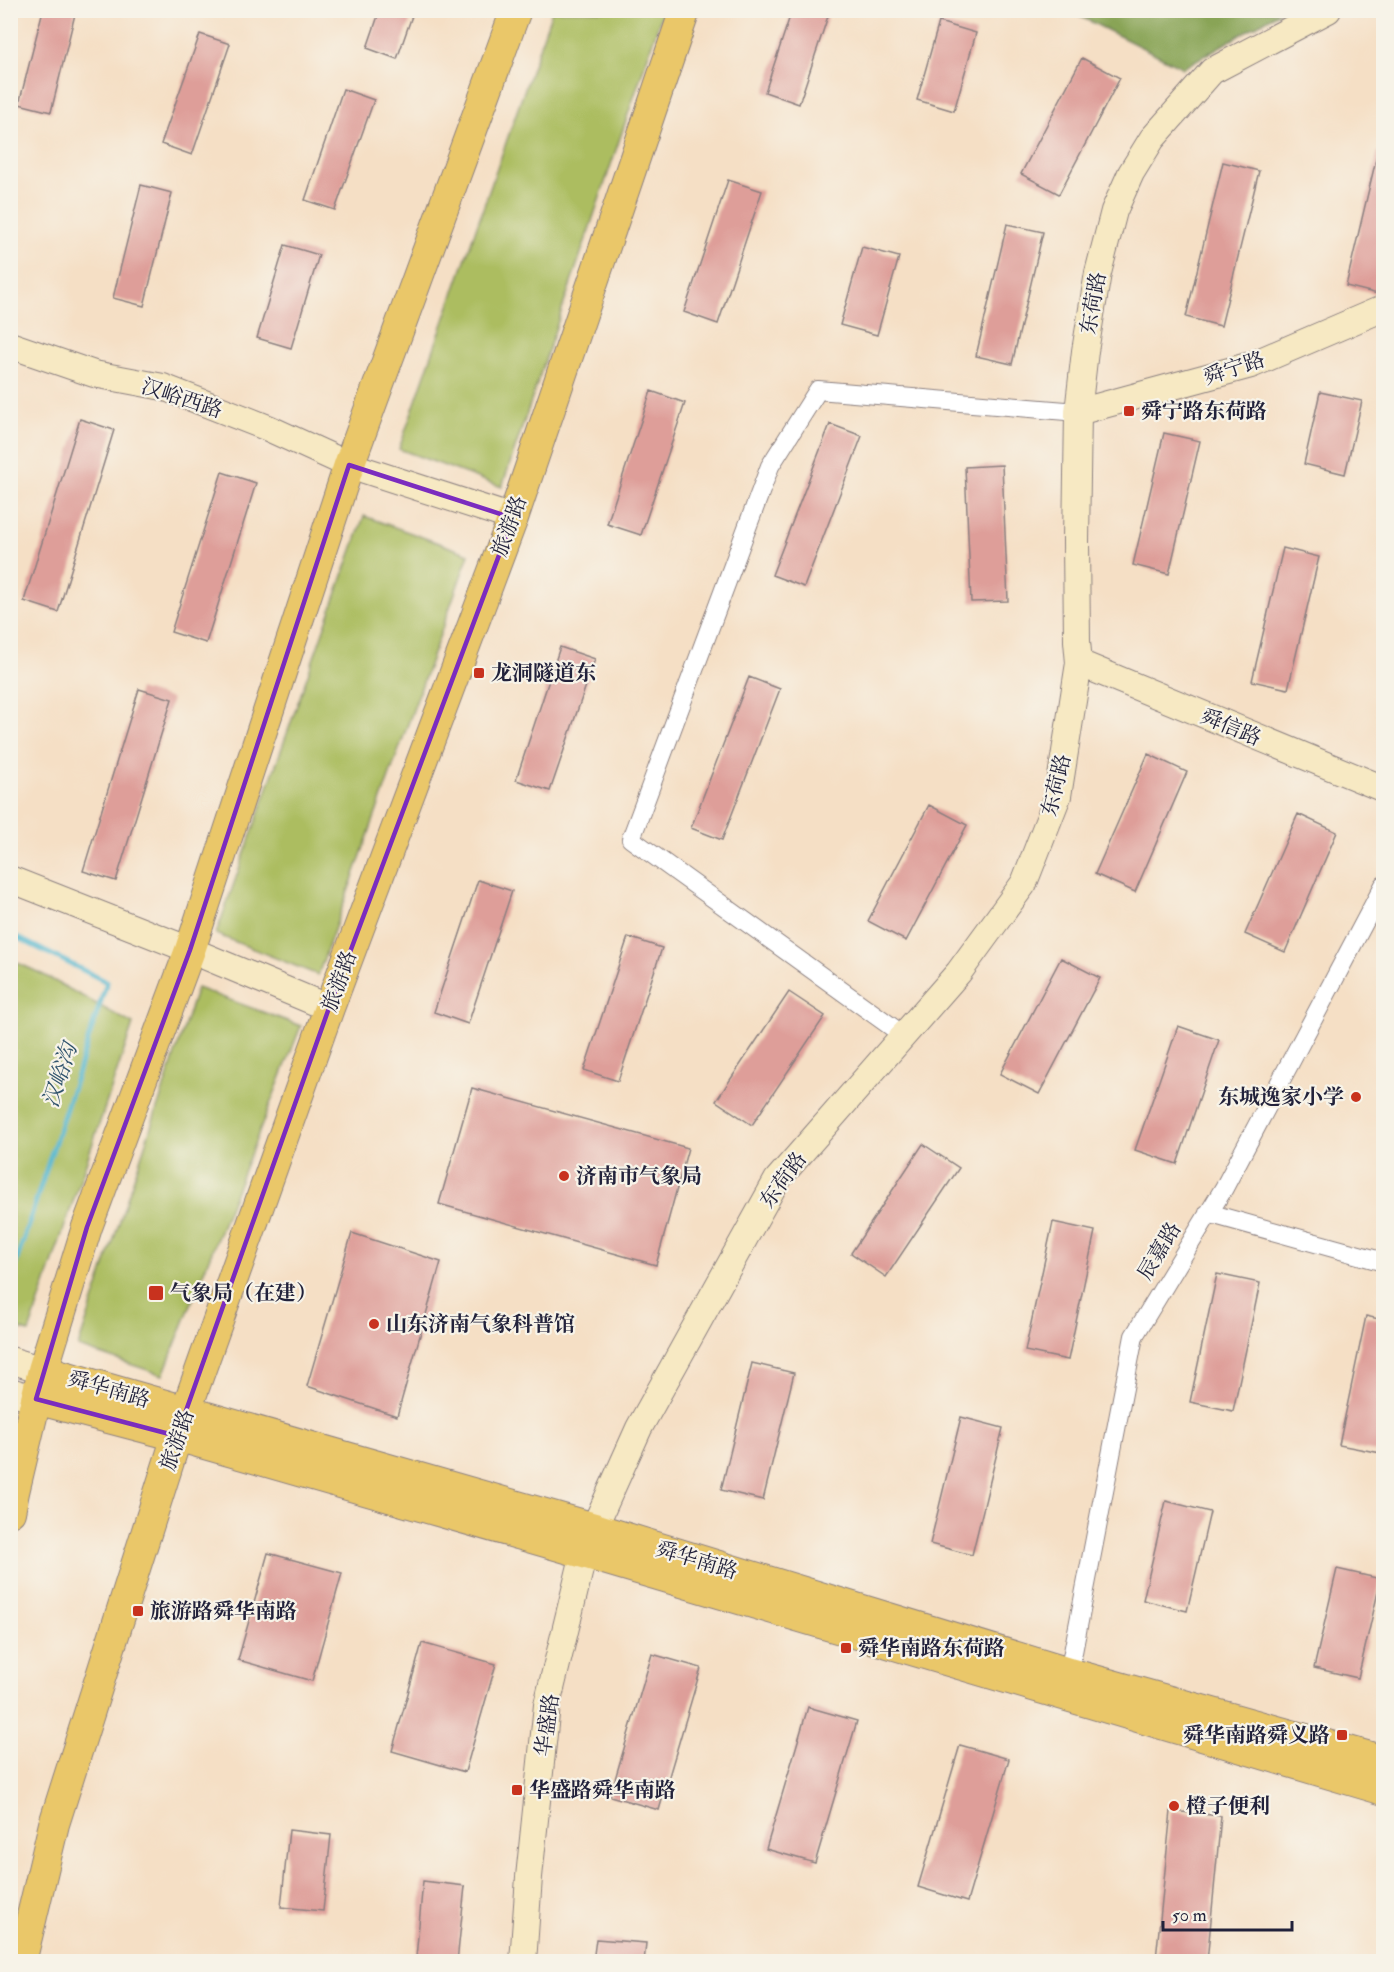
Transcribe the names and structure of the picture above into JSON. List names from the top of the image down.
{
  "streets": {
    "main road": ["旅游路", "舜华南路"],
    "street": [
      "东荷路",
      "舜宁路",
      "汉峪西路",
      "舜信路",
      "辰嘉路",
      "华盛路"
    ]
  },
  "crossings": [
    ["东荷路", "舜宁路"],
    ["东荷路", "舜信路"],
    ["东荷路", "舜华南路"],
    ["东荷路", "华盛路"],
    ["汉峪西路", "旅游路"],
    ["旅游路", "舜华南路"],
    ["辰嘉路", "舜华南路"],
    ["舜华南路", "华盛路"]
  ],
  "water": ["汉峪沟"],
  "places": {
    "transit": [
      "舜宁路东荷路",
      "龙洞隧道东",
      "气象局（在建）",
      "旅游路舜华南路",
      "舜华南路东荷路",
      "舜华南路舜义路",
      "华盛路舜华南路"
    ],
    "other": [
      "东城逸家小学",
      "济南市气象局",
      "山东济南气象科普馆",
      "橙子便利"
    ]
  },
  "scale_bar": "50 m"
}
